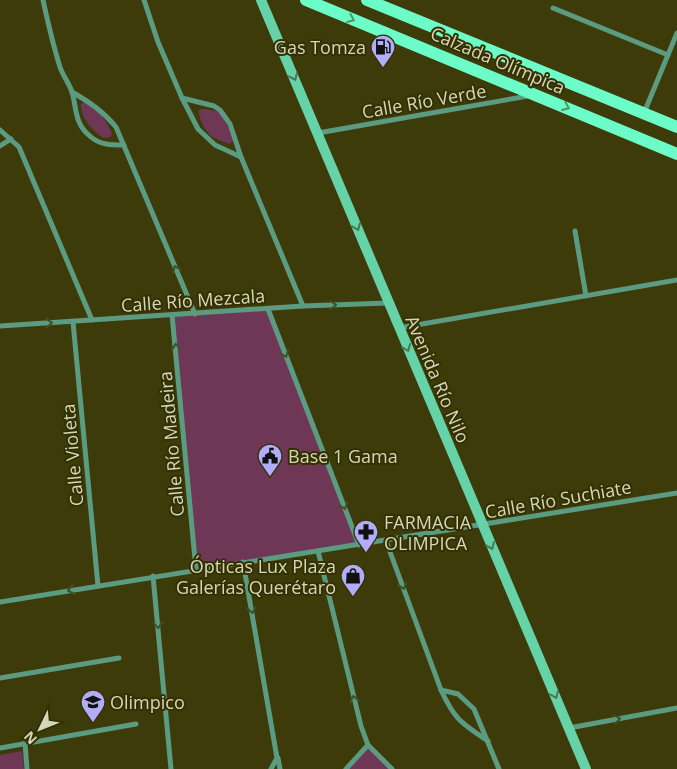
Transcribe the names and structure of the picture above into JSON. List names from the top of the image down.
{
  "streets": {
    "main road": ["Calzada Olímpica"],
    "street": [
      "Calle Río Verde",
      "Calle Río Mezcala",
      "Avenida Río Nilo",
      "Calle Río Madeira",
      "Calle Violeta",
      "Calle Río Suchiate"
    ]
  },
  "crossings": [
    ["Calzada Olímpica", "Calle Río Verde"],
    ["Calle Río Verde", "Avenida Río Nilo"],
    ["Calle Río Mezcala", "Avenida Río Nilo"],
    ["Calle Río Mezcala", "Calle Río Madeira"],
    ["Calle Río Mezcala", "Calle Violeta"],
    ["Avenida Río Nilo", "Calle Río Suchiate"],
    ["Calle Río Madeira", "Calle Río Suchiate"],
    ["Calle Violeta", "Calle Río Suchiate"]
  ],
  "one_way": ["Calle Río Mezcala", "Avenida Río Nilo", "Calle Río Madeira"],
  "places": {
    "fuel station": ["Gas Tomza"],
    "public building": ["Base 1 Gama"],
    "pharmacy": ["FARMACIA OLIMPICA"],
    "shop": ["Ópticas Lux Plaza Galerías Querétaro"],
    "school or university": ["Olimpico"]
  },
  "north": "bottom left"
}
